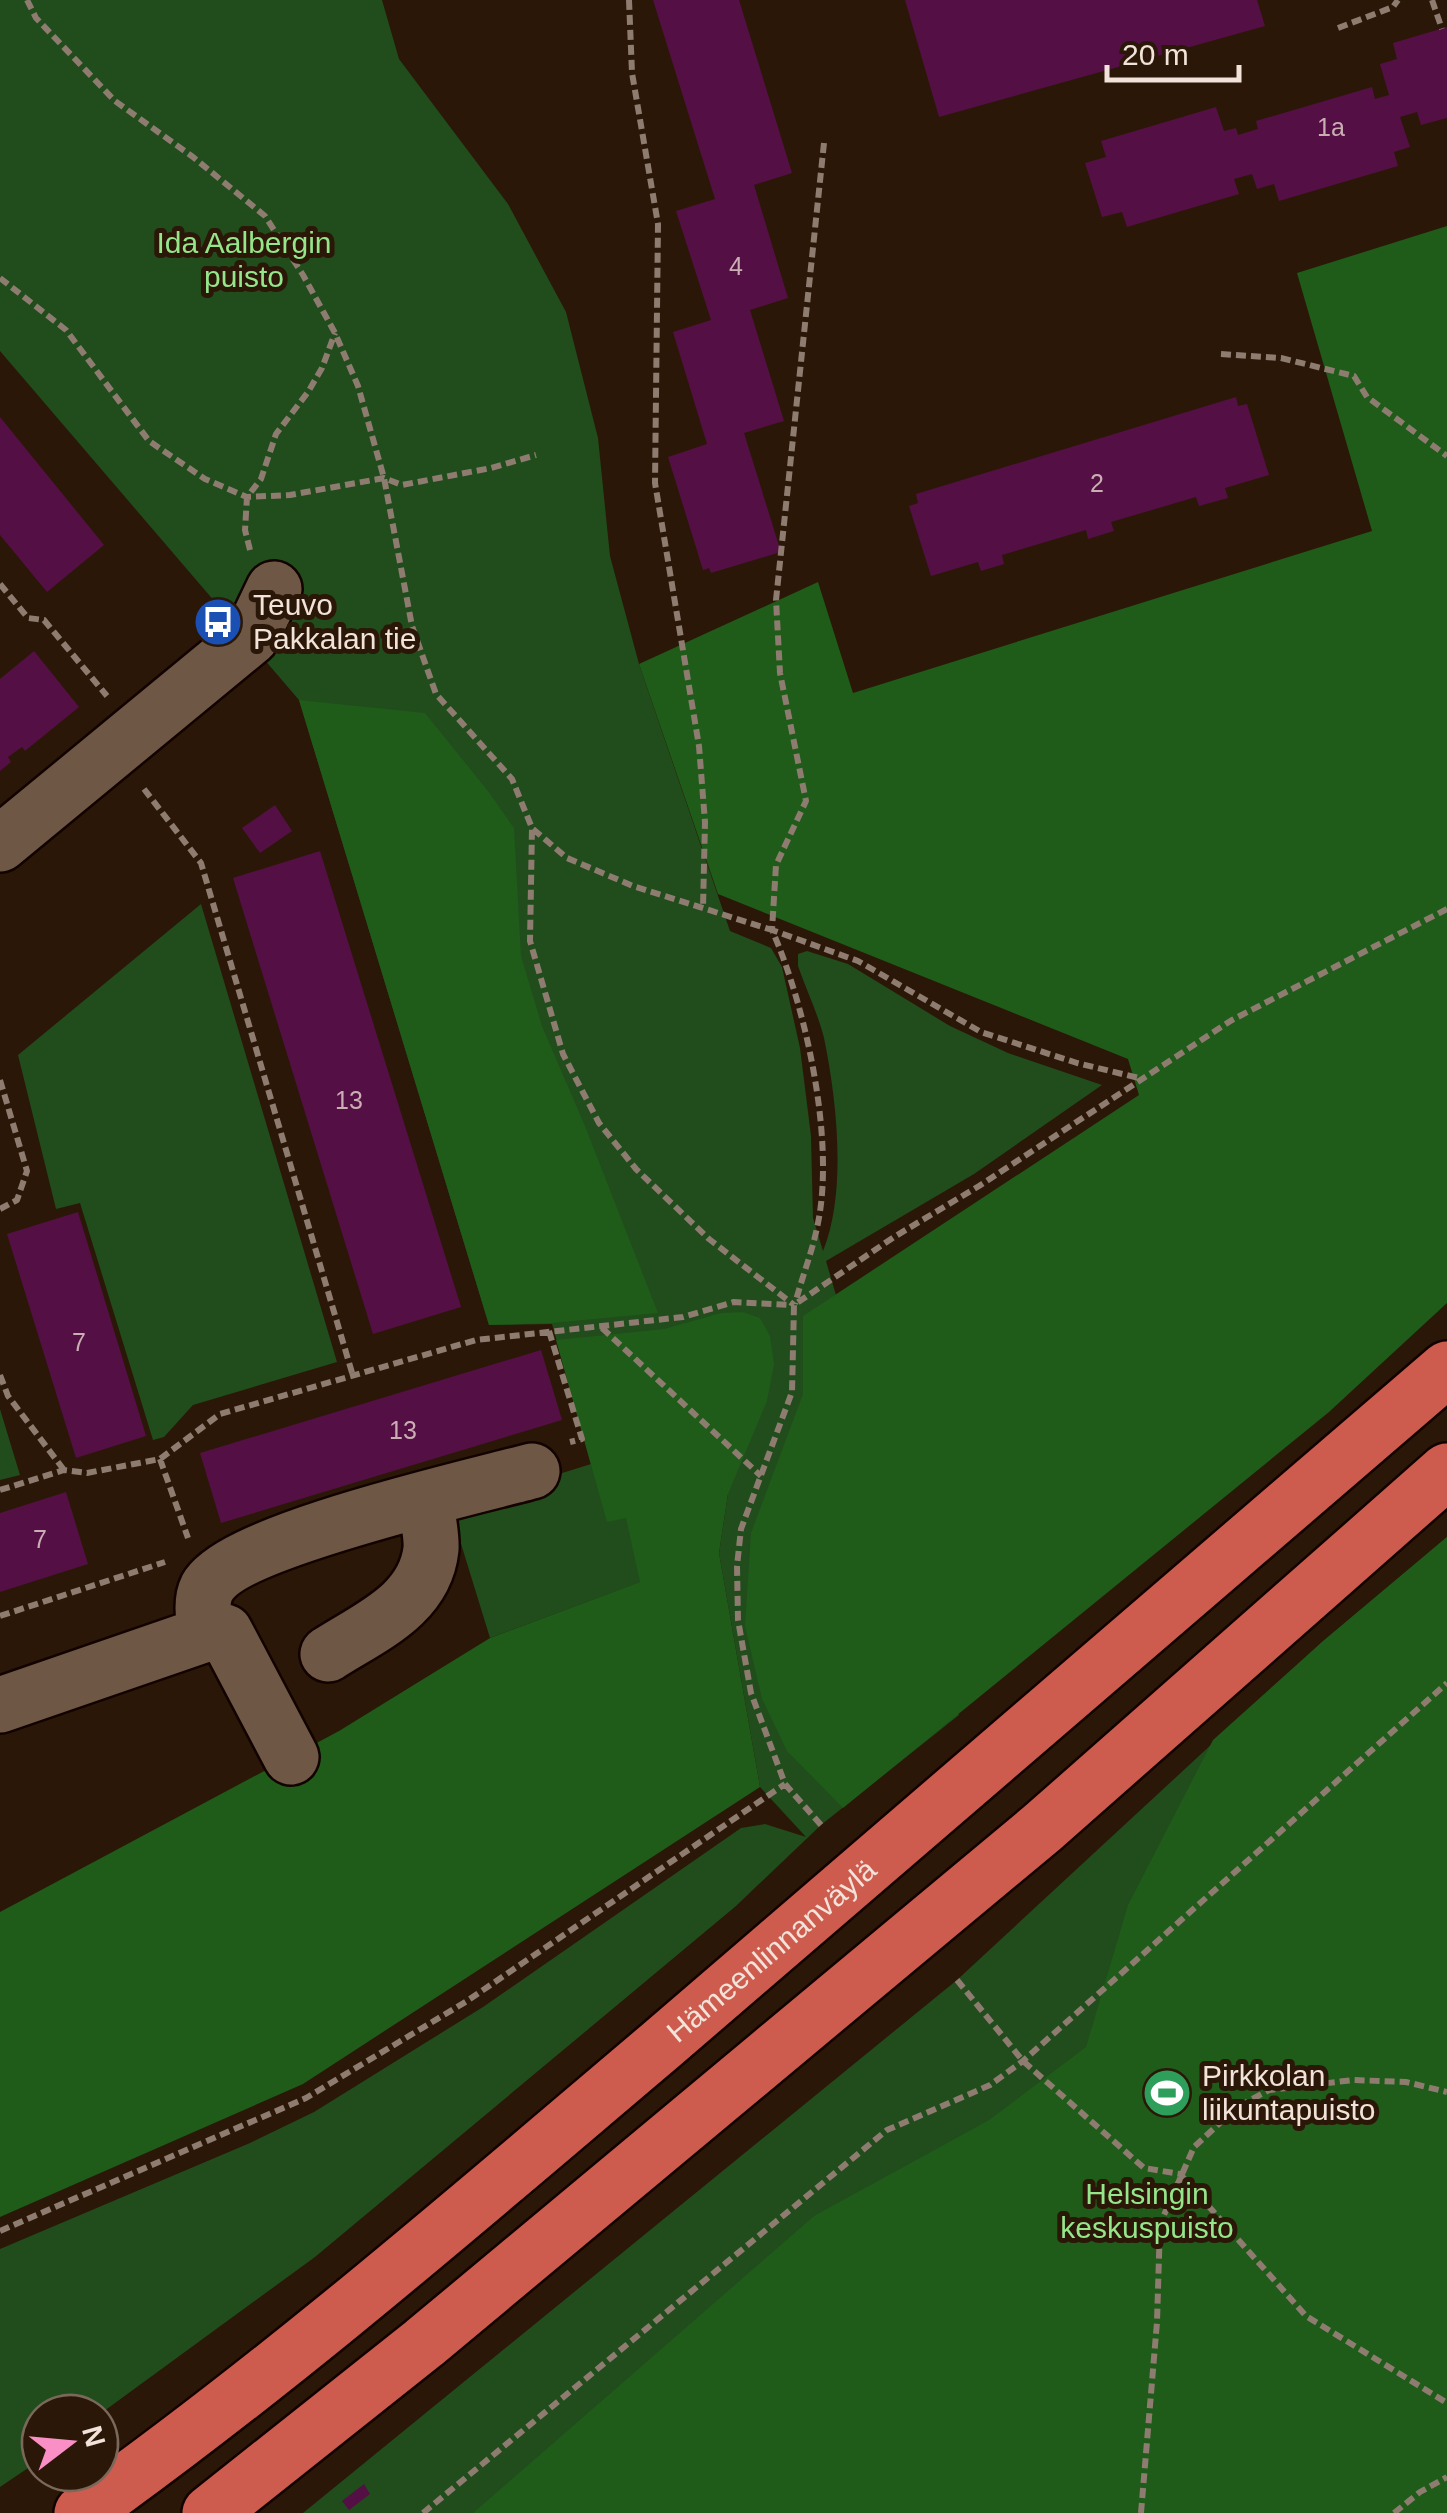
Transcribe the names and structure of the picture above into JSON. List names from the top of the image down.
{
  "streets": {
    "highway": ["Hämeenlinnanväylä"]
  },
  "parks": ["Ida Aalbergin puisto", "Helsingin keskuspuisto"],
  "places": {
    "bus stop": ["Teuvo Pakkalan tie"],
    "sports": ["Pirkkolan liikuntapuisto"]
  },
  "house_numbers": [
    "1a",
    "4",
    "2",
    "13",
    "7",
    "13",
    "7"
  ],
  "scale_bar": "20 m",
  "north": "right"
}
